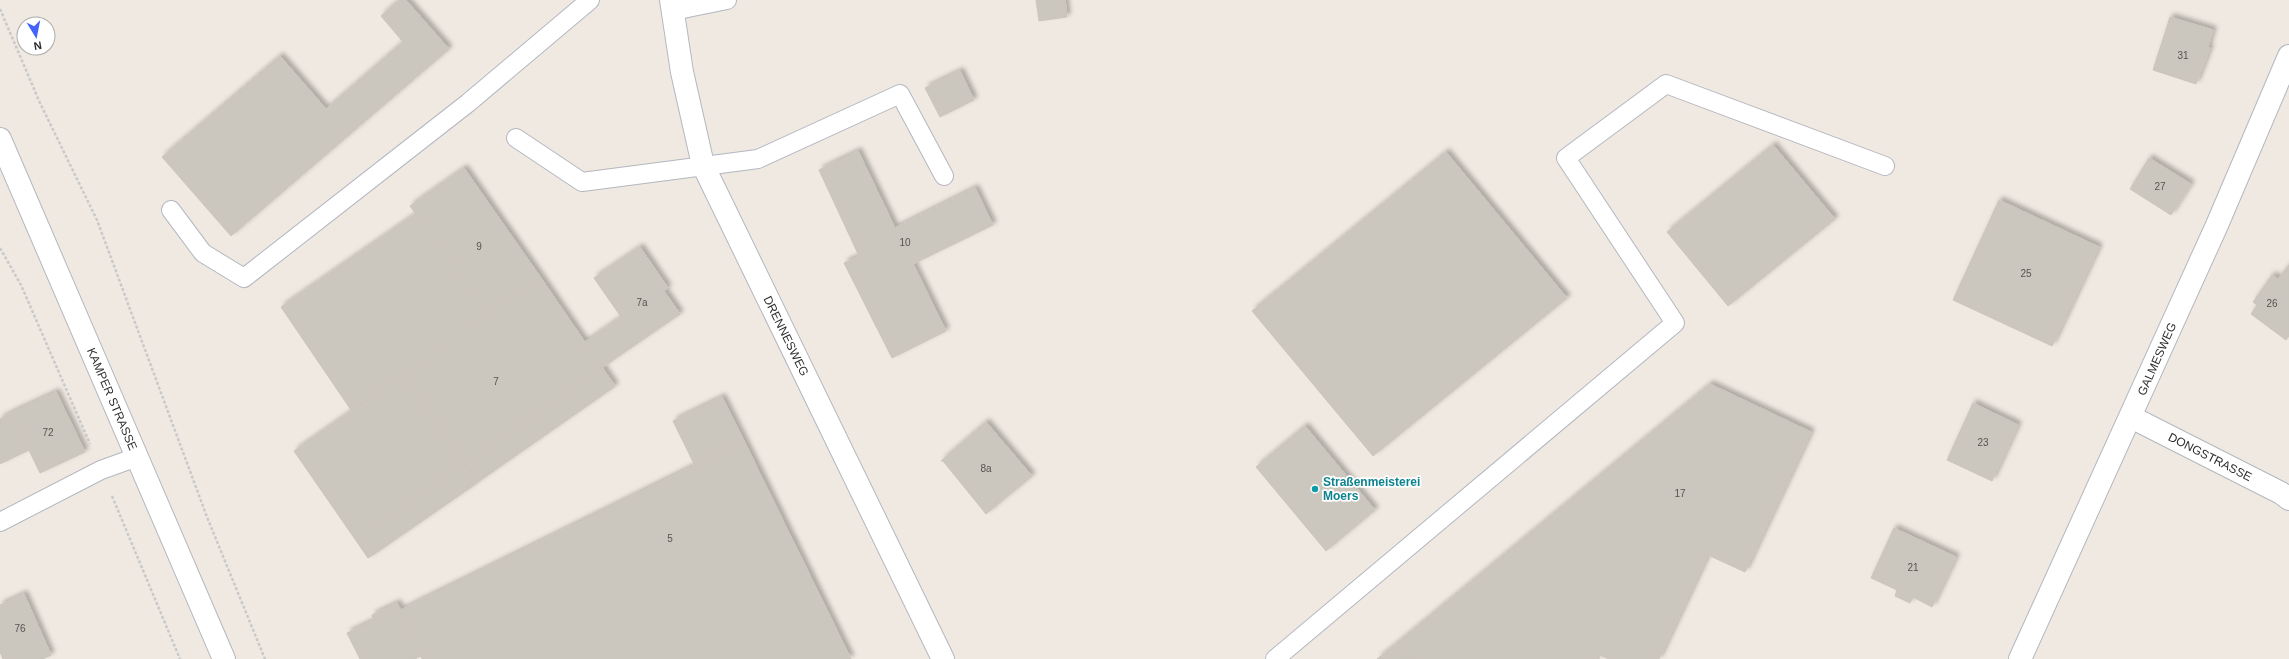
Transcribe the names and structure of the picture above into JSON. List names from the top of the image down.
{
  "streets": {
    "street": [
      "DRENNESWEG",
      "GALMESWEG",
      "KAMPER STRASSE",
      "DONGSTRASSE"
    ]
  },
  "crossings": [
    ["GALMESWEG", "DONGSTRASSE"]
  ],
  "places": ["Straßenmeisterei Moers"],
  "house_numbers": [
    "31",
    "27",
    "10",
    "9",
    "25",
    "7a",
    "26",
    "7",
    "72",
    "23",
    "8a",
    "17",
    "5",
    "21",
    "76"
  ],
  "north": "bottom"
}
